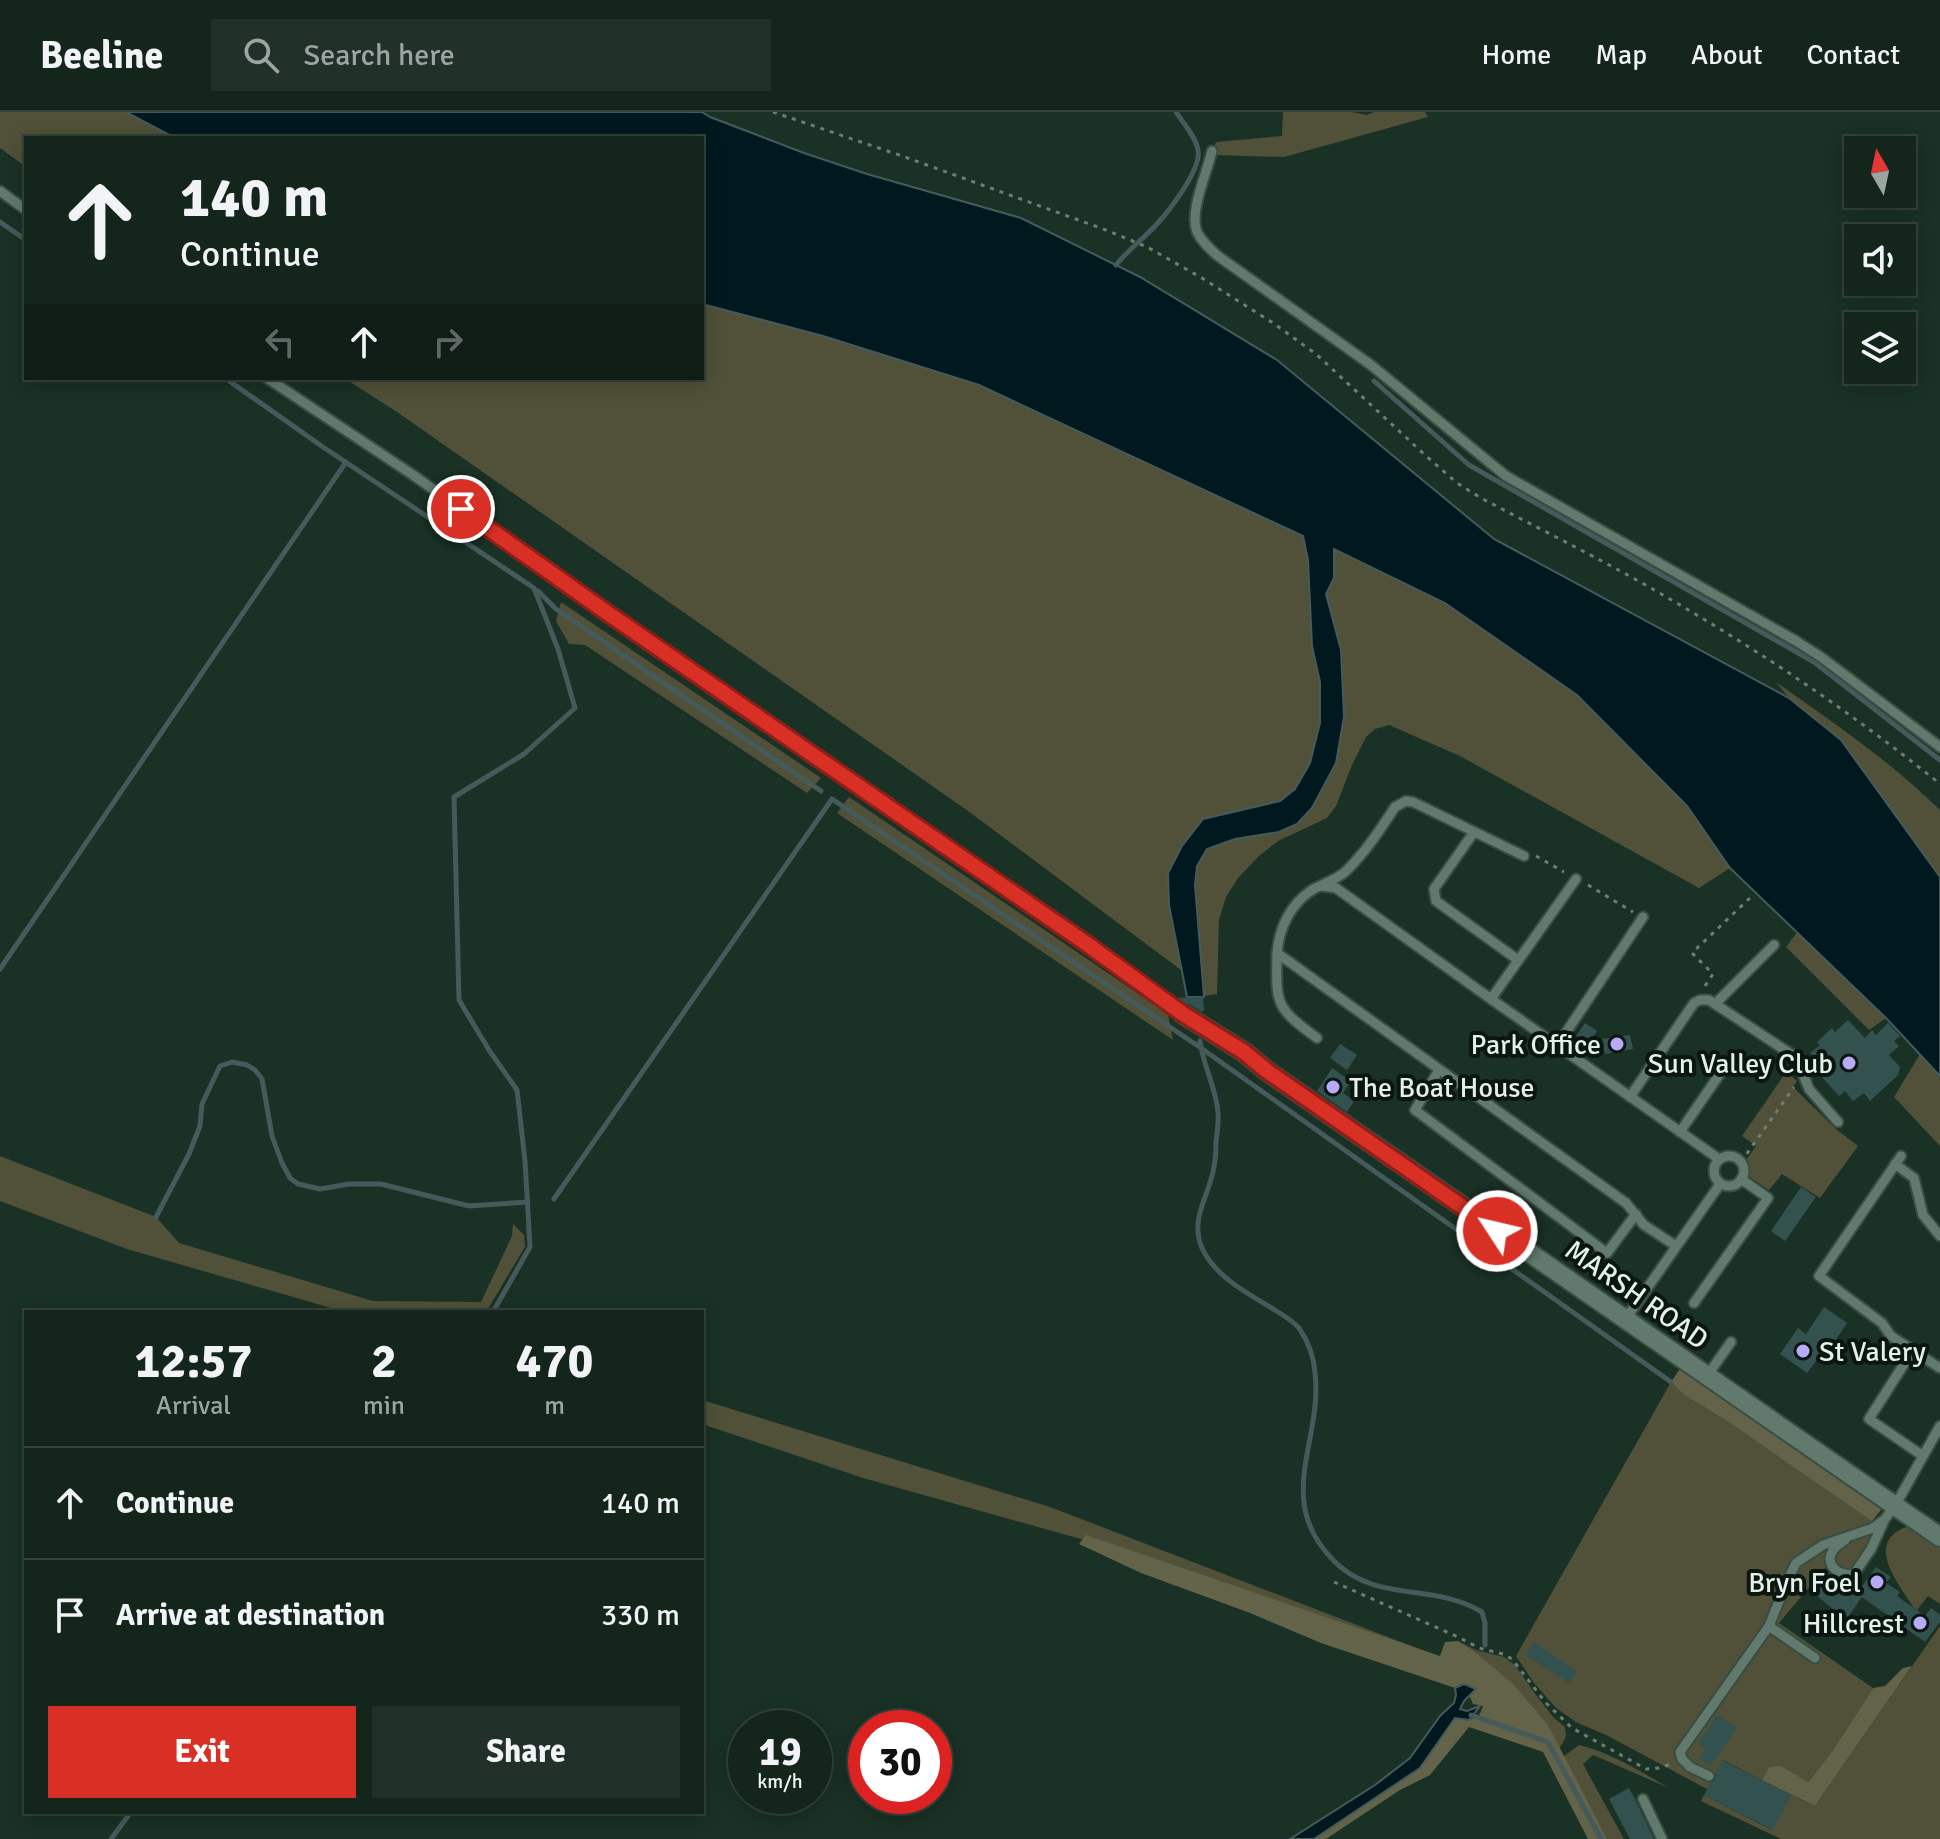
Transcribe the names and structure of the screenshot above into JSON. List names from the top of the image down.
{
  "streets": {
    "street": ["MARSH ROAD"]
  },
  "places": [
    "Park Office",
    "Sun Valley Club",
    "The Boat House",
    "St Valery",
    "Bryn Foel",
    "Hillcrest"
  ],
  "north": "top",
  "page": {
    "header": "Beeline",
    "search": "Search here",
    "nav": [
      "Home",
      "Map",
      "About",
      "Contact"
    ],
    "turn": ["140 m", "Continue"],
    "eta": [
      "12:57",
      "Arrival",
      "2",
      "min",
      "470",
      "m"
    ],
    "list": [
      {
        "name": "Continue",
        "value": "140 m"
      },
      {
        "name": "Arrive at destination",
        "value": "330 m"
      }
    ],
    "buttons": ["Exit", "Share"],
    "speed": "19 km/h",
    "limit": "30"
  }
}
